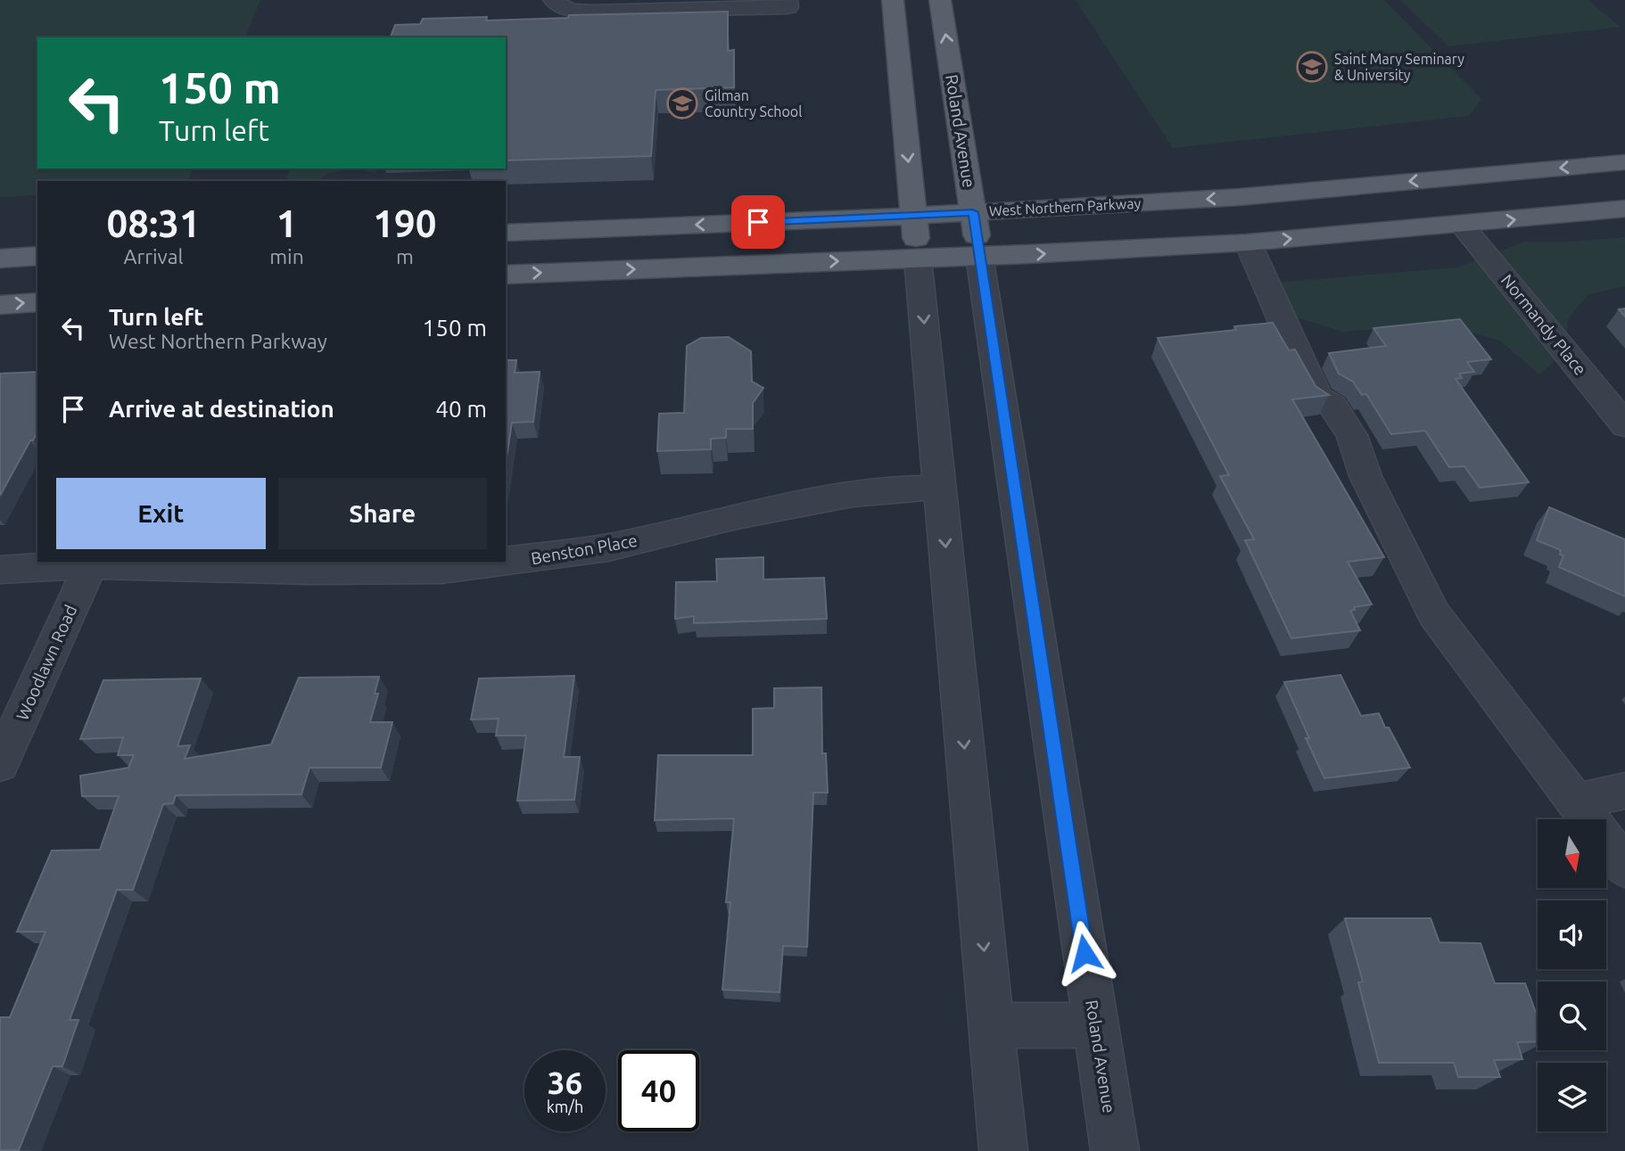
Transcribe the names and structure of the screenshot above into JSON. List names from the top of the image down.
{
  "streets": {
    "main road": ["Roland Avenue", "West Northern Parkway"],
    "street": ["Normandy Place", "Benston Place", "Woodlawn Road"]
  },
  "crossings": [
    ["Roland Avenue", "West Northern Parkway"],
    ["Benston Place", "Woodlawn Road"]
  ],
  "places": {
    "school or university": ["Saint Mary Seminary & University", "Gilman Country School"]
  },
  "north": "bottom",
  "page": {
    "turn": ["150 m", "Turn left"],
    "eta": [
      "08:31",
      "Arrival",
      "1",
      "min",
      "190",
      "m"
    ],
    "list": [
      {
        "name": "Turn left",
        "note": "West Northern Parkway",
        "value": "150 m"
      },
      {
        "name": "Arrive at destination",
        "value": "40 m"
      }
    ],
    "buttons": ["Exit", "Share"],
    "speed": "36 km/h",
    "limit": "40"
  }
}
